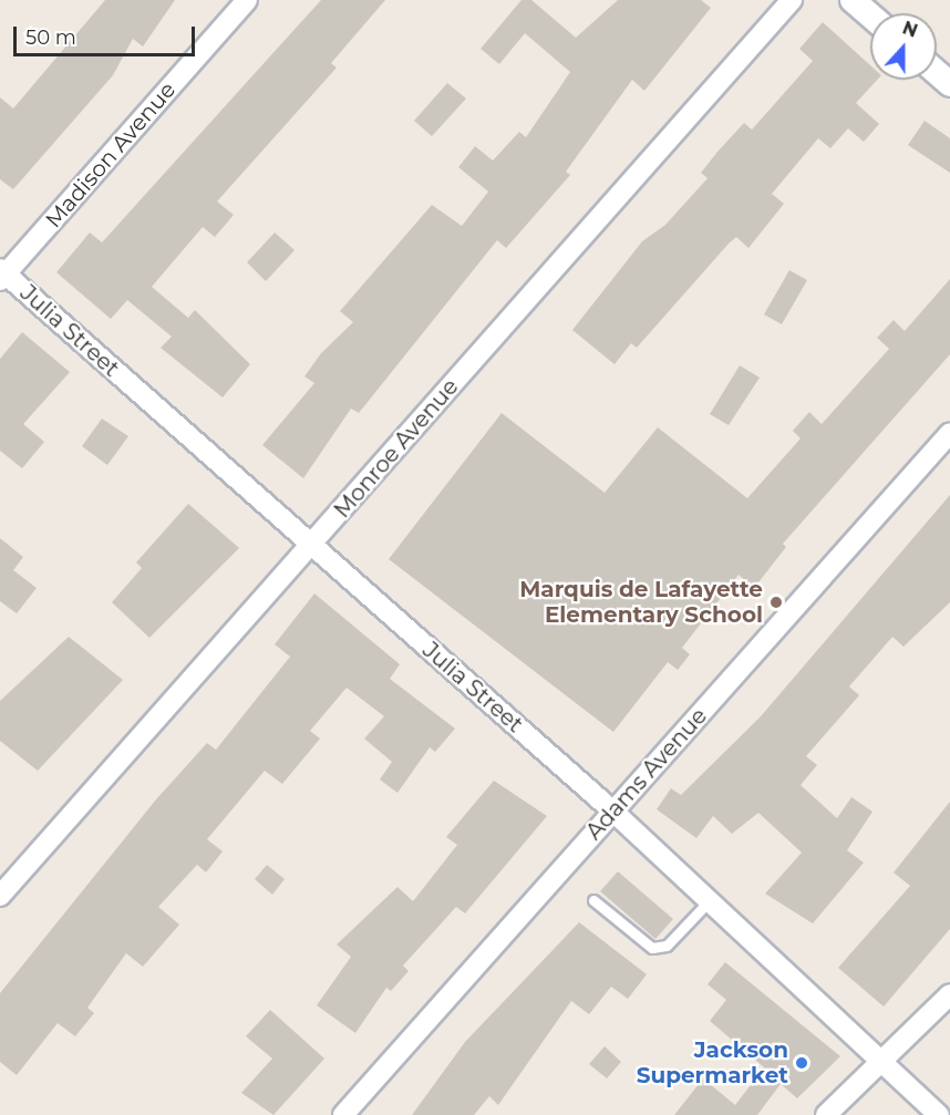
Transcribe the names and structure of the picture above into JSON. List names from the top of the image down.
{
  "streets": {
    "street": [
      "Madison Avenue",
      "Julia Street",
      "Monroe Avenue",
      "Adams Avenue"
    ]
  },
  "crossings": [
    ["Madison Avenue", "Julia Street"],
    ["Julia Street", "Monroe Avenue"],
    ["Julia Street", "Adams Avenue"]
  ],
  "places": ["Marquis de Lafayette Elementary School", "Jackson Supermarket"],
  "scale_bar": "50 m",
  "north": "top"
}
